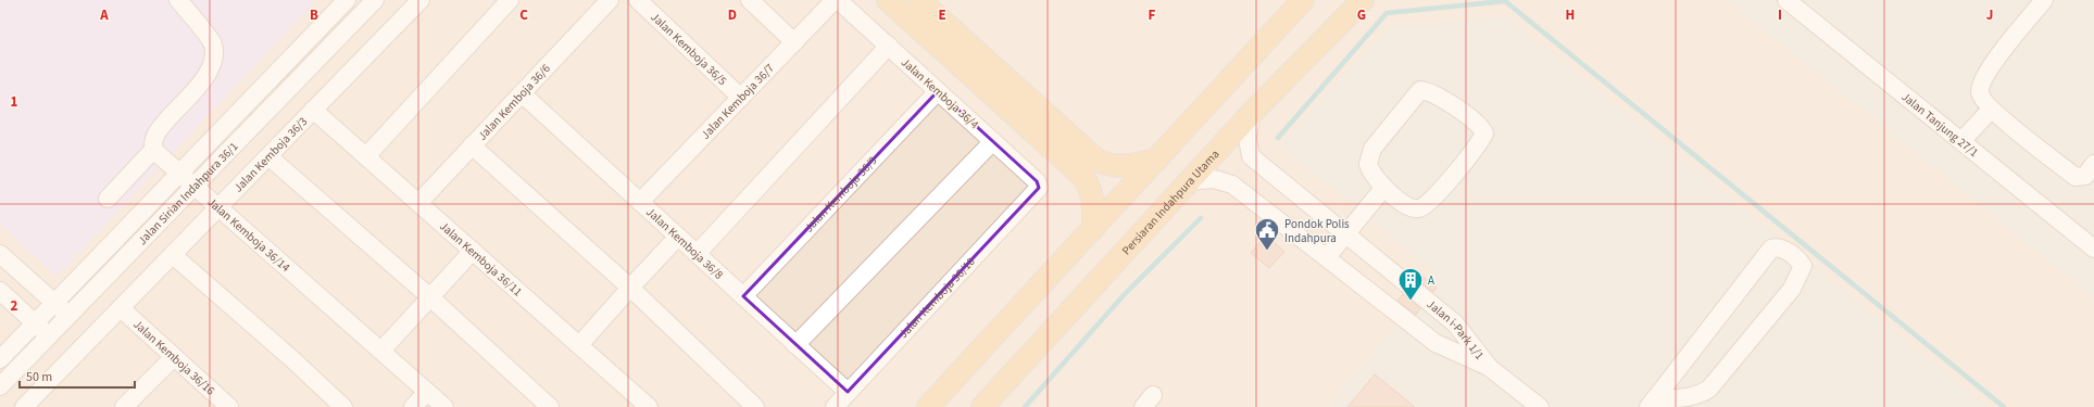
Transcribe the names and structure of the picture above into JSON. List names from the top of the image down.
{
  "streets": {
    "main road": ["Persiaran Indahpura Utama"],
    "street": [
      "Jalan Kemboja 36/5",
      "Jalan Kemboja 36/4",
      "Jalan Kemboja 36/6",
      "Jalan Kemboja 36/7",
      "Jalan Tanjung 27/1",
      "Jalan Kemboja 36/3",
      "Jalan Sirian Indahpura 36/1",
      "Jalan Kemboja 36/9",
      "Jalan Kemboja 36/14",
      "Jalan Kemboja 36/8",
      "Jalan Kemboja 36/11",
      "Jalan Kemboja 36/10",
      "Jalan i-Park 1/1",
      "Jalan Kemboja 36/16"
    ]
  },
  "crossings": [
    ["Jalan Kemboja 36/5", "Jalan Kemboja 36/7"],
    ["Jalan Kemboja 36/4", "Jalan Kemboja 36/9"],
    ["Jalan Kemboja 36/4", "Jalan Kemboja 36/10"],
    ["Jalan Kemboja 36/6", "Jalan Kemboja 36/8"],
    ["Jalan Kemboja 36/6", "Jalan Kemboja 36/11"],
    ["Jalan Kemboja 36/7", "Jalan Kemboja 36/8"],
    ["Jalan Kemboja 36/3", "Jalan Kemboja 36/14"],
    ["Jalan Kemboja 36/3", "Jalan Kemboja 36/11"],
    ["Jalan Kemboja 36/3", "Jalan Kemboja 36/16"],
    ["Jalan Sirian Indahpura 36/1", "Jalan Kemboja 36/14"],
    ["Jalan Kemboja 36/9", "Jalan Kemboja 36/8"],
    ["Persiaran Indahpura Utama", "Jalan i-Park 1/1"],
    ["Jalan Kemboja 36/8", "Jalan Kemboja 36/10"]
  ],
  "places": {
    "public building": ["Pondok Polis Indahpura"],
    "building": ["A"]
  },
  "scale_bar": "50 m",
  "grid": {
    "columns": [
      "A",
      "B",
      "C",
      "D",
      "E",
      "F",
      "G",
      "H",
      "I",
      "J"
    ],
    "rows": ["1", "2"]
  }
}
